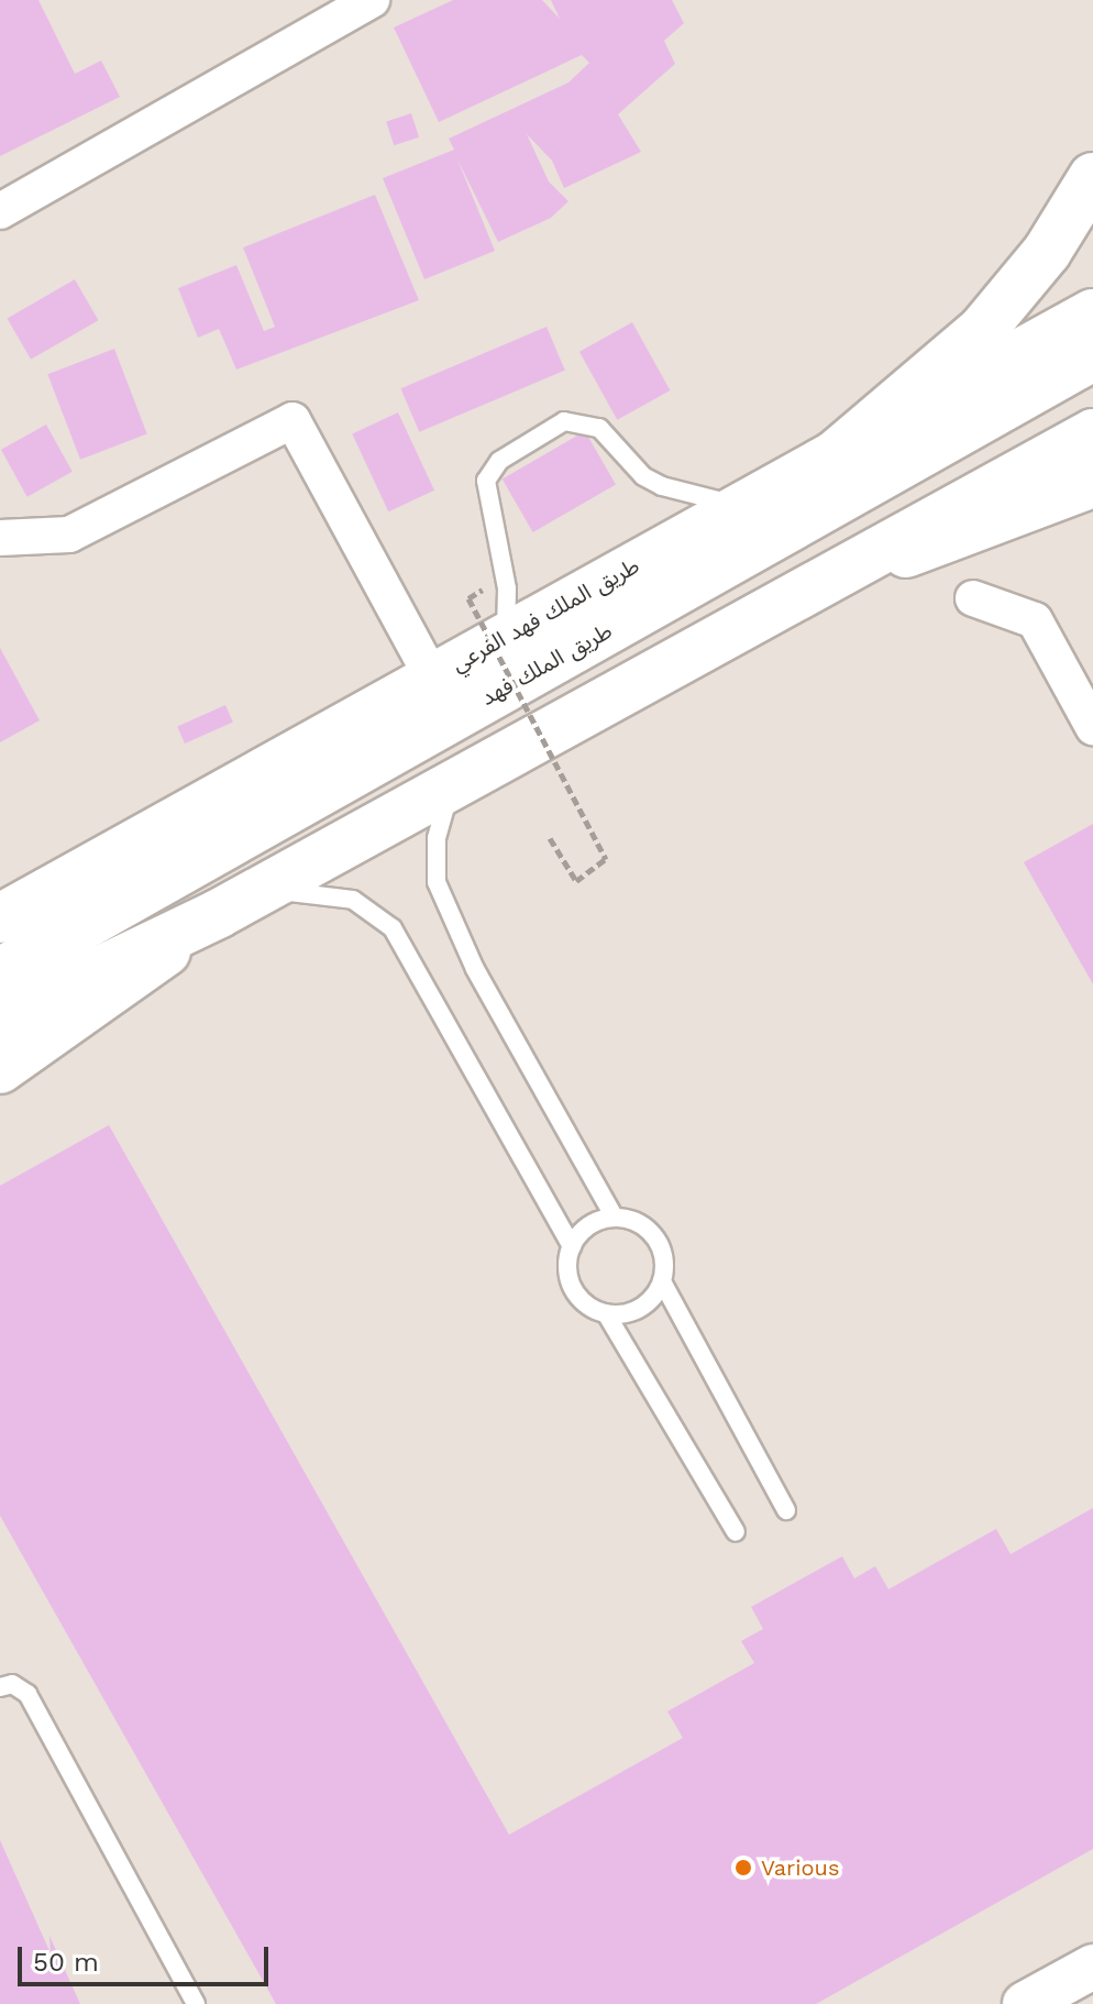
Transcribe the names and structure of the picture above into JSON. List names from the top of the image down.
{
  "streets": {
    "main road": ["طريق الملك فهد الفرعي", "طريق الملك فهد"]
  },
  "places": ["Various"],
  "scale_bar": "50 m"
}
